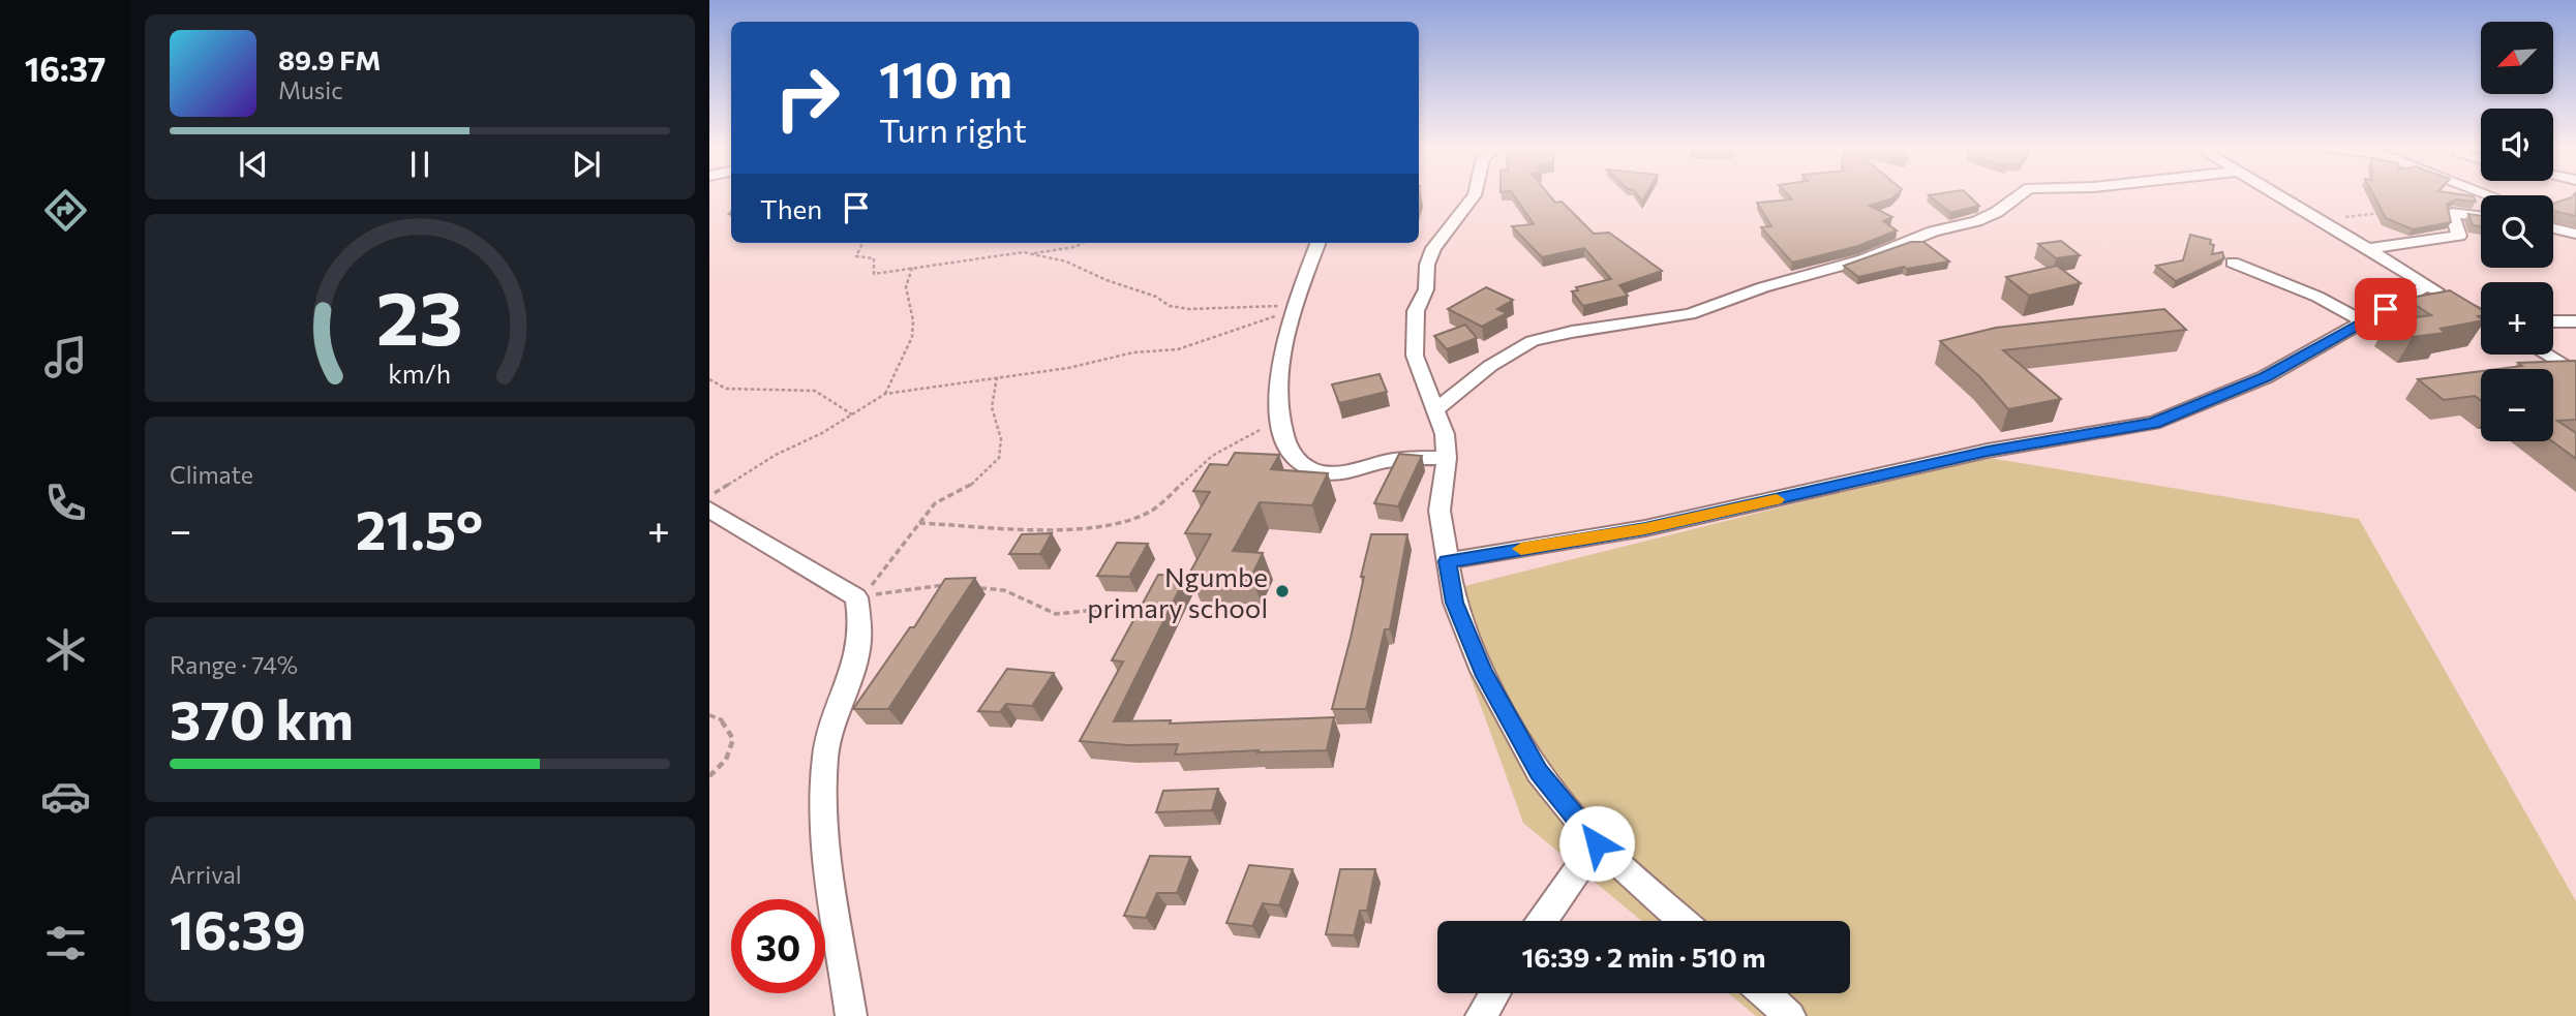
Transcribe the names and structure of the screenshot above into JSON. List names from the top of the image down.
{
  "places": ["Ngumbe primary school"],
  "north": "bottom left",
  "page": {
    "tabs": "16:37",
    "map_buttons": ["+", "−"],
    "turn": ["110 m", "Turn right"],
    "song": ["89.9 FM", "Music"],
    "then": "Then",
    "tile": [
      "Climate",
      ["Range · 74%", "370 km"],
      ["Arrival", "16:39"]
    ],
    "heat": ["−", "21.5°", "+"],
    "limit": "30",
    "trip": "16:39 · 2 min · 510 m",
    "gauge": ["23", "km/h"]
  }
}
